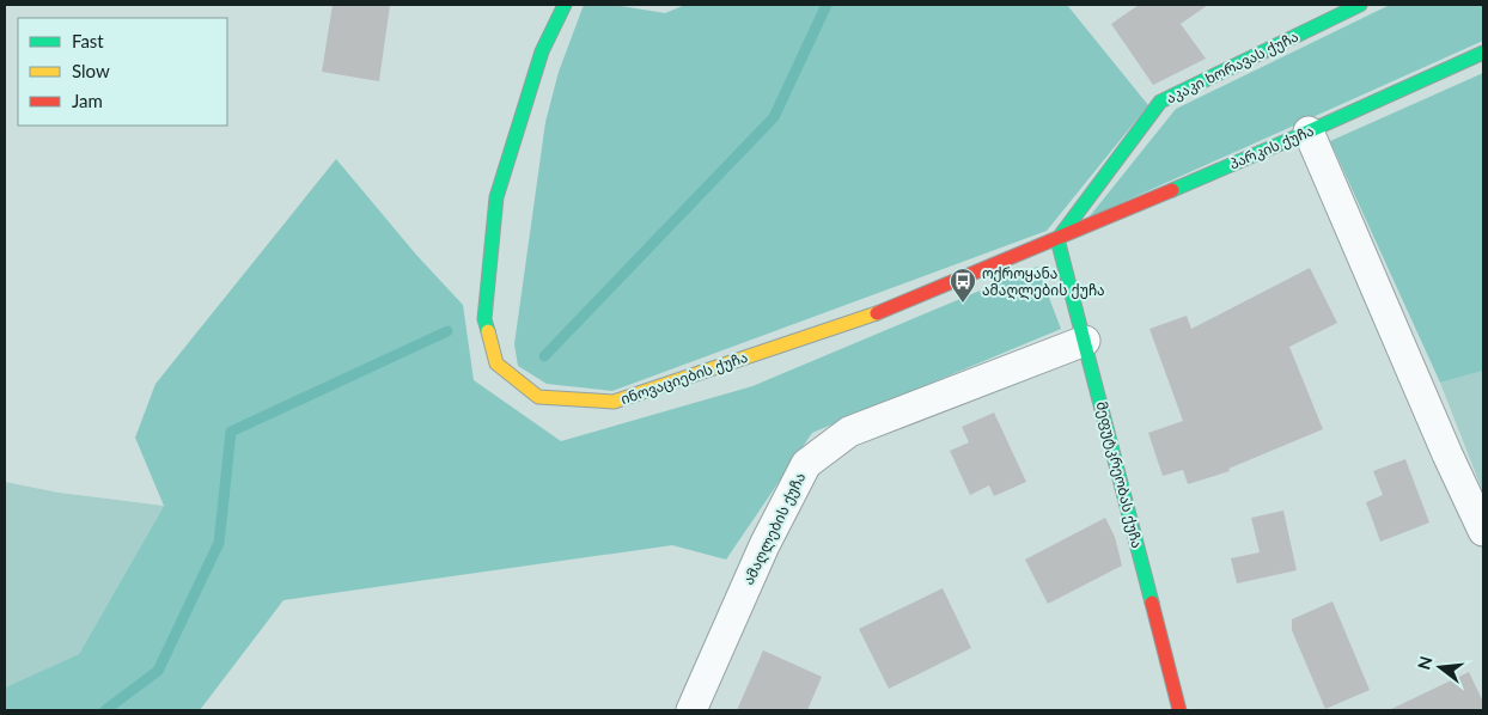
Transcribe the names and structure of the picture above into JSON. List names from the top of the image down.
{
  "streets": {
    "street": [
      "აკაკი ხორავას ქუჩა",
      "პარკის ქუჩა",
      "ინოვაციების ქუჩა",
      "მეფუტკრეობას ქუჩა",
      "ამაღლების ქუჩა"
    ]
  },
  "crossings": [
    ["აკაკი ხორავას ქუჩა", "პარკის ქუჩა"],
    ["აკაკი ხორავას ქუჩა", "ინოვაციების ქუჩა"],
    ["აკაკი ხორავას ქუჩა", "მეფუტკრეობას ქუჩა"],
    ["პარკის ქუჩა", "ინოვაციების ქუჩა"],
    ["პარკის ქუჩა", "მეფუტკრეობას ქუჩა"],
    ["ინოვაციების ქუჩა", "მეფუტკრეობას ქუჩა"],
    ["მეფუტკრეობას ქუჩა", "ამაღლების ქუჩა"]
  ],
  "places": {
    "bus stop": ["ოქროყანა ამაღლების ქუჩა"]
  },
  "legend": ["Fast", "Slow", "Jam"],
  "north": "left"
}
